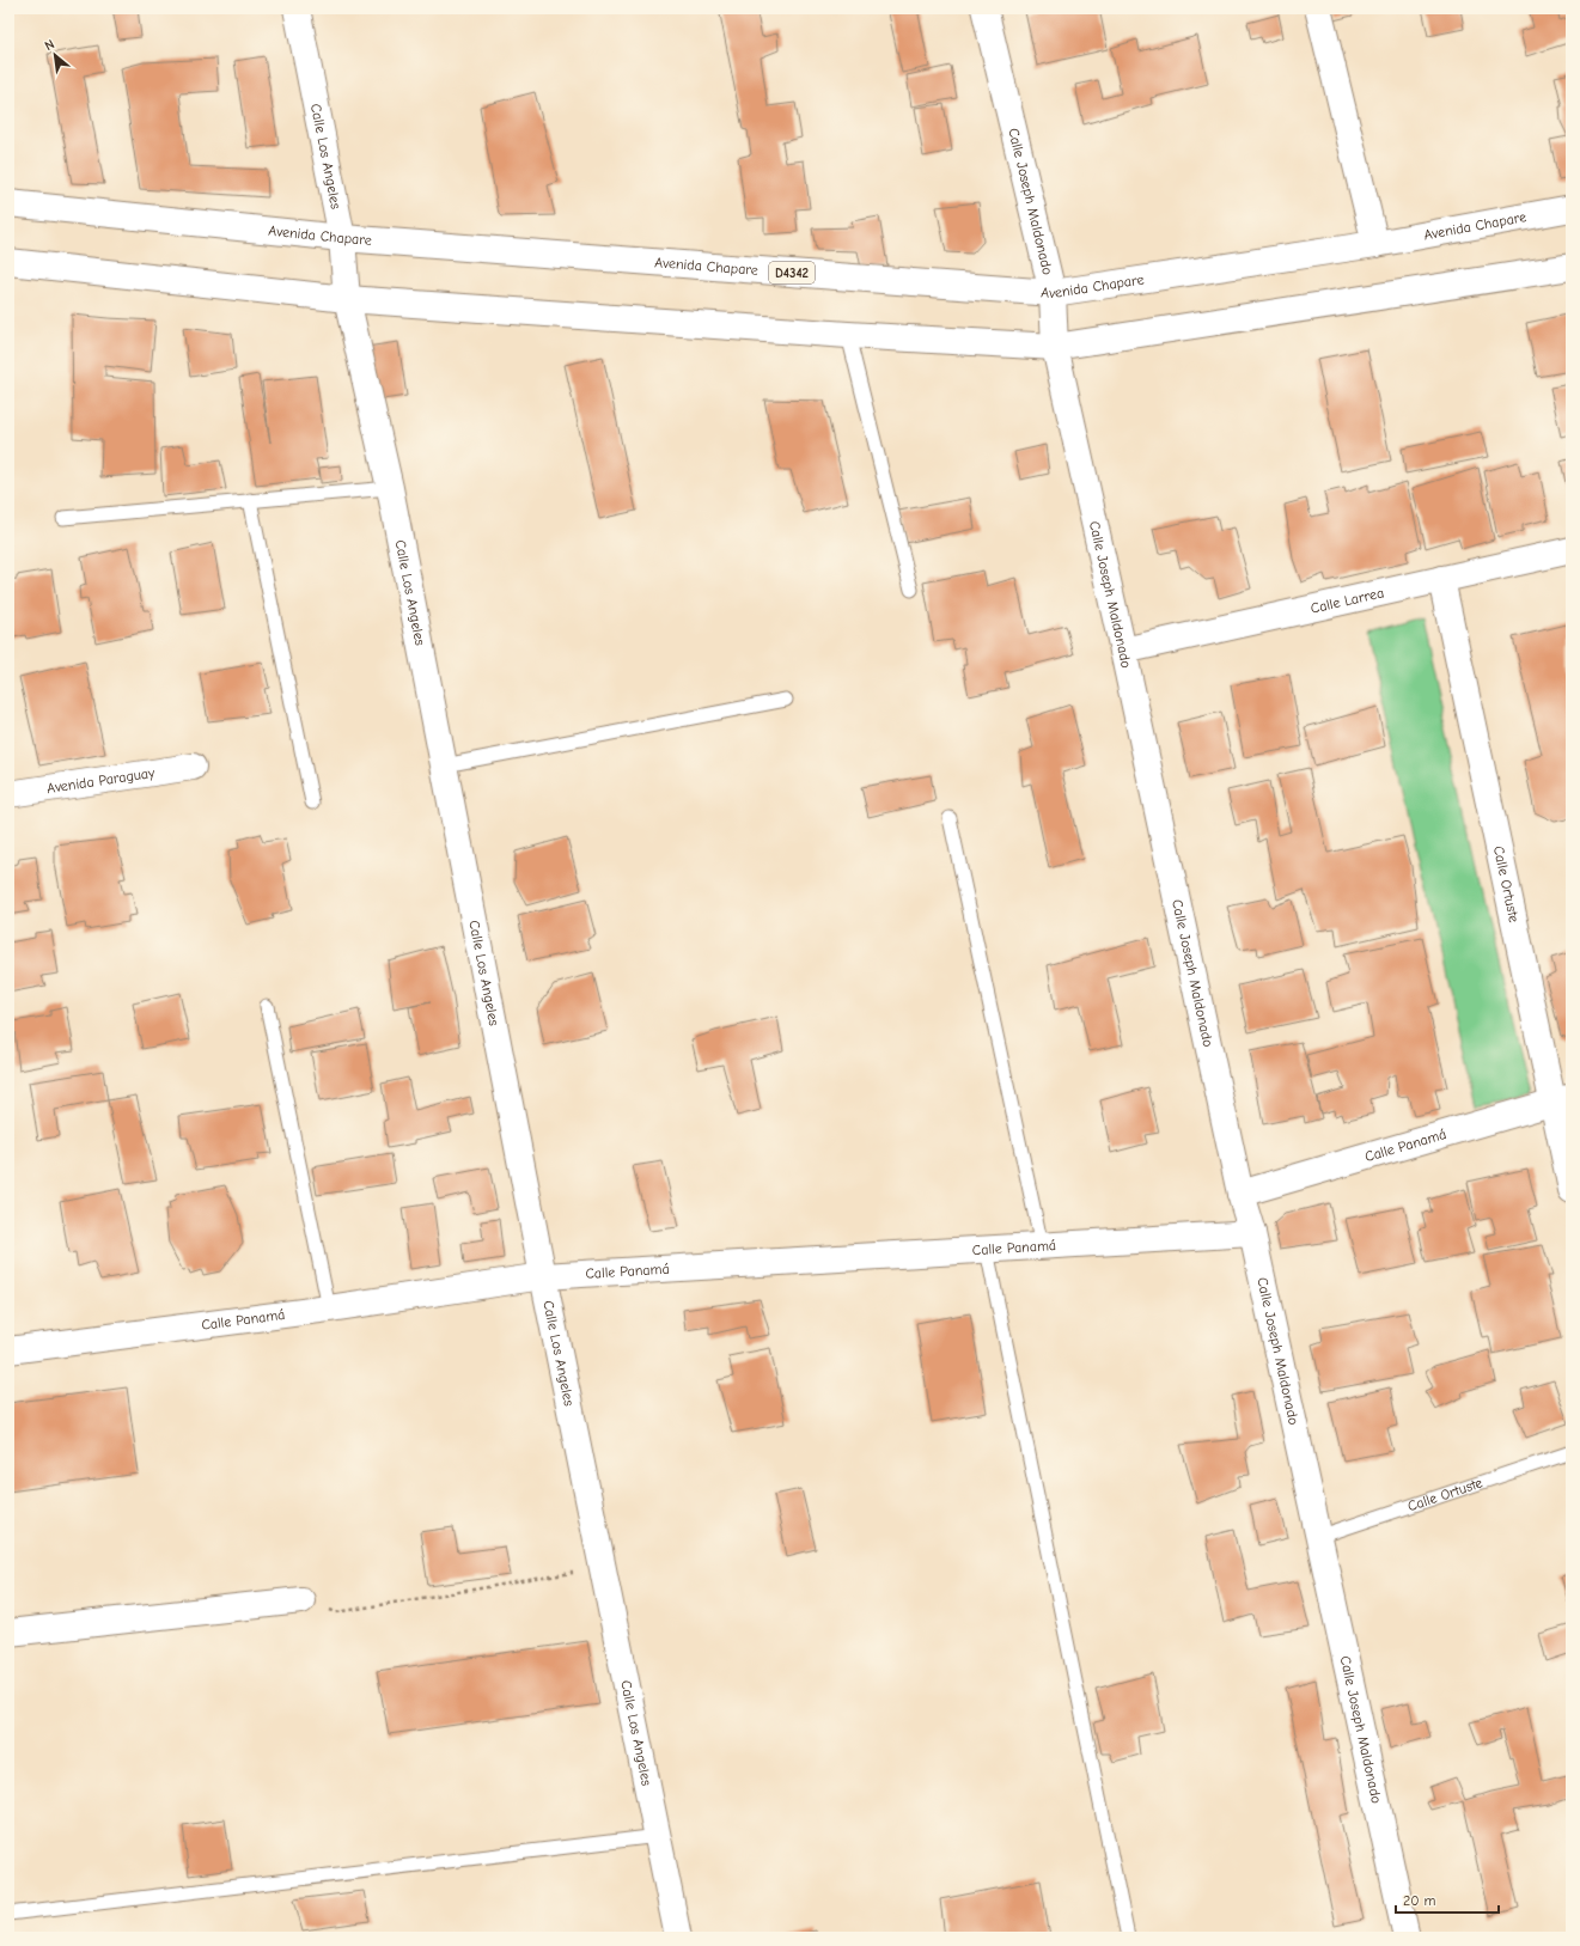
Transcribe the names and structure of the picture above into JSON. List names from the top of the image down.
{
  "streets": {
    "street": [
      "Calle Los Angeles",
      "Calle Joseph Maldonado",
      "Avenida Chapare",
      "D4342",
      "Calle Larrea",
      "Avenida Paraguay",
      "Calle Ortuste",
      "Calle Panamá"
    ]
  },
  "crossings": [
    ["Calle Los Angeles", "Avenida Chapare"],
    ["Calle Los Angeles", "Calle Panamá"],
    ["Calle Joseph Maldonado", "Avenida Chapare"],
    ["Calle Joseph Maldonado", "Calle Larrea"],
    ["Calle Joseph Maldonado", "Calle Ortuste"],
    ["Calle Joseph Maldonado", "Calle Panamá"],
    ["Calle Larrea", "Calle Ortuste"],
    ["Calle Ortuste", "Calle Panamá"]
  ],
  "scale_bar": "20 m",
  "north": "top left"
}
